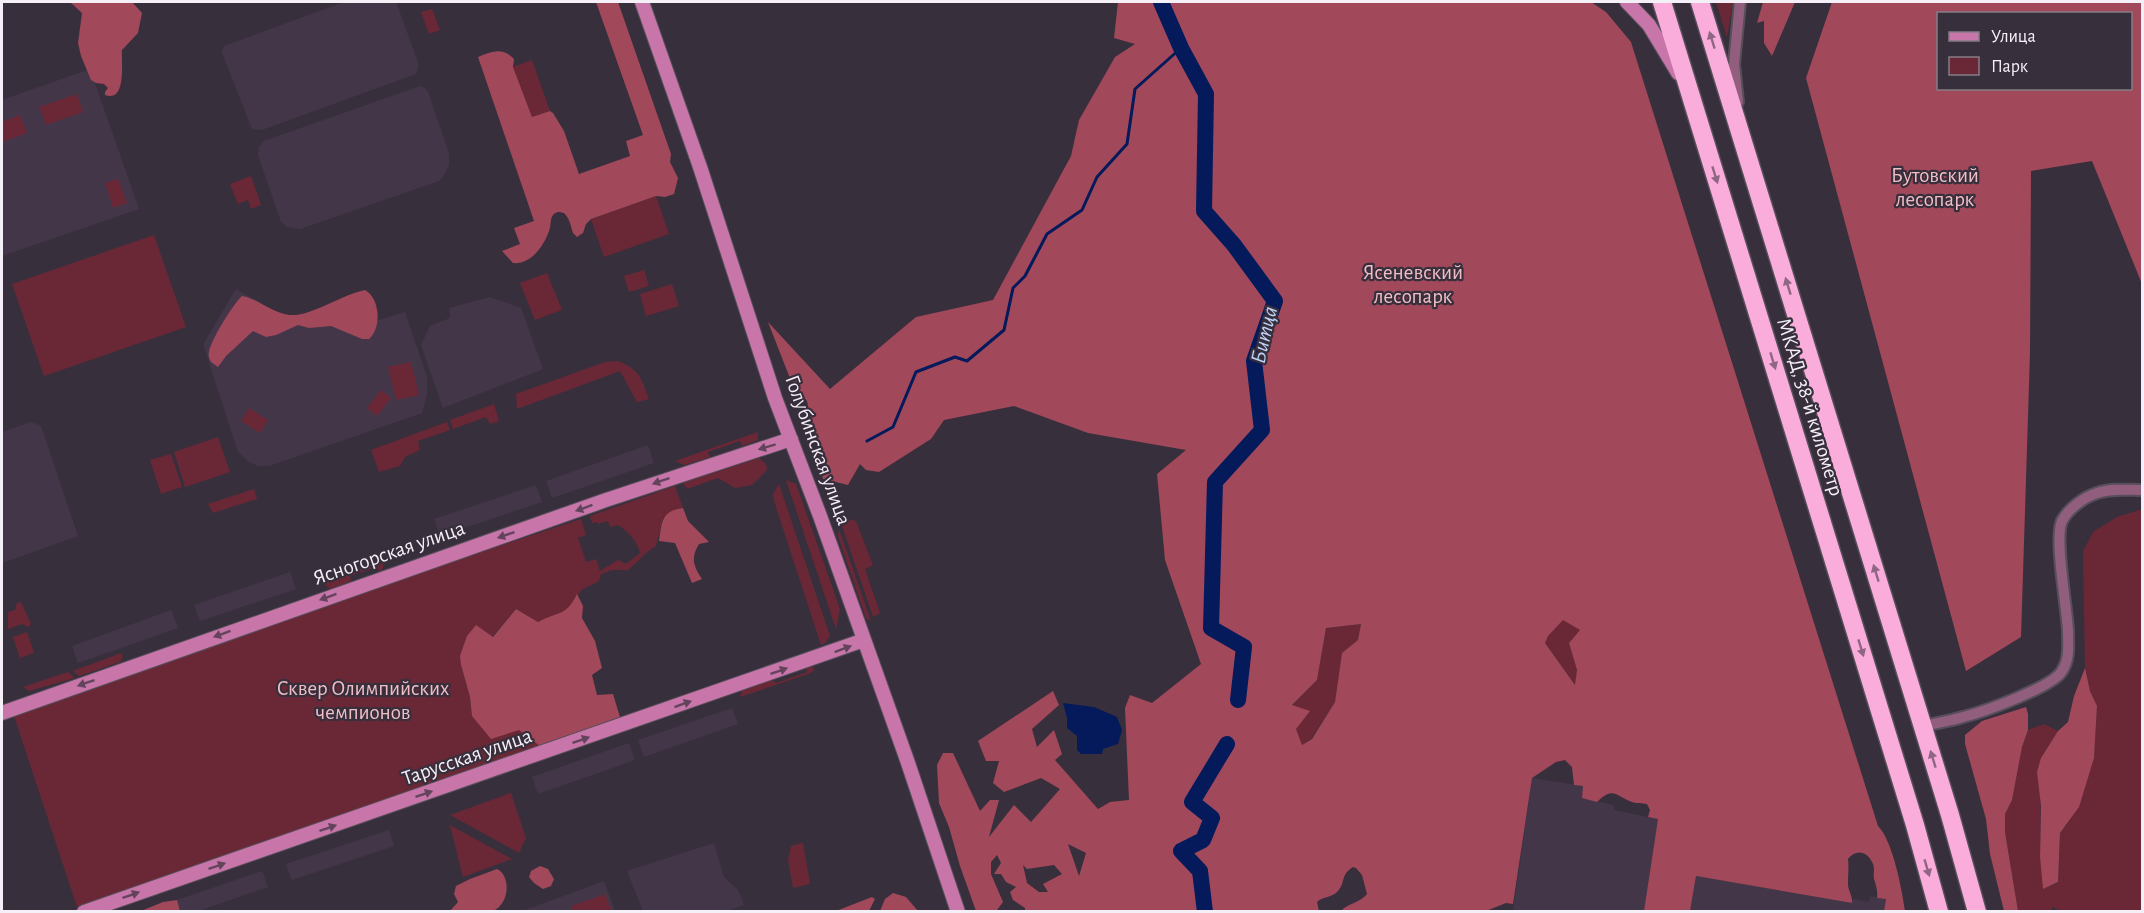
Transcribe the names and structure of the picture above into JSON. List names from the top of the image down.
{
  "streets": {
    "highway": ["МКАД, 38-й километр"],
    "main road": ["Голубинская улица", "Ясногорская улица", "Тарусская улица"]
  },
  "crossings": [
    ["Голубинская улица", "Ясногорская улица"],
    ["Голубинская улица", "Тарусская улица"]
  ],
  "one_way": ["Ясногорская улица", "Тарусская улица"],
  "water": ["Битца"],
  "parks": ["Бутовский лесопарк", "Ясеневский лесопарк", "Сквер Олимпийских чемпионов"],
  "legend": ["Улица", "Парк"]
}
